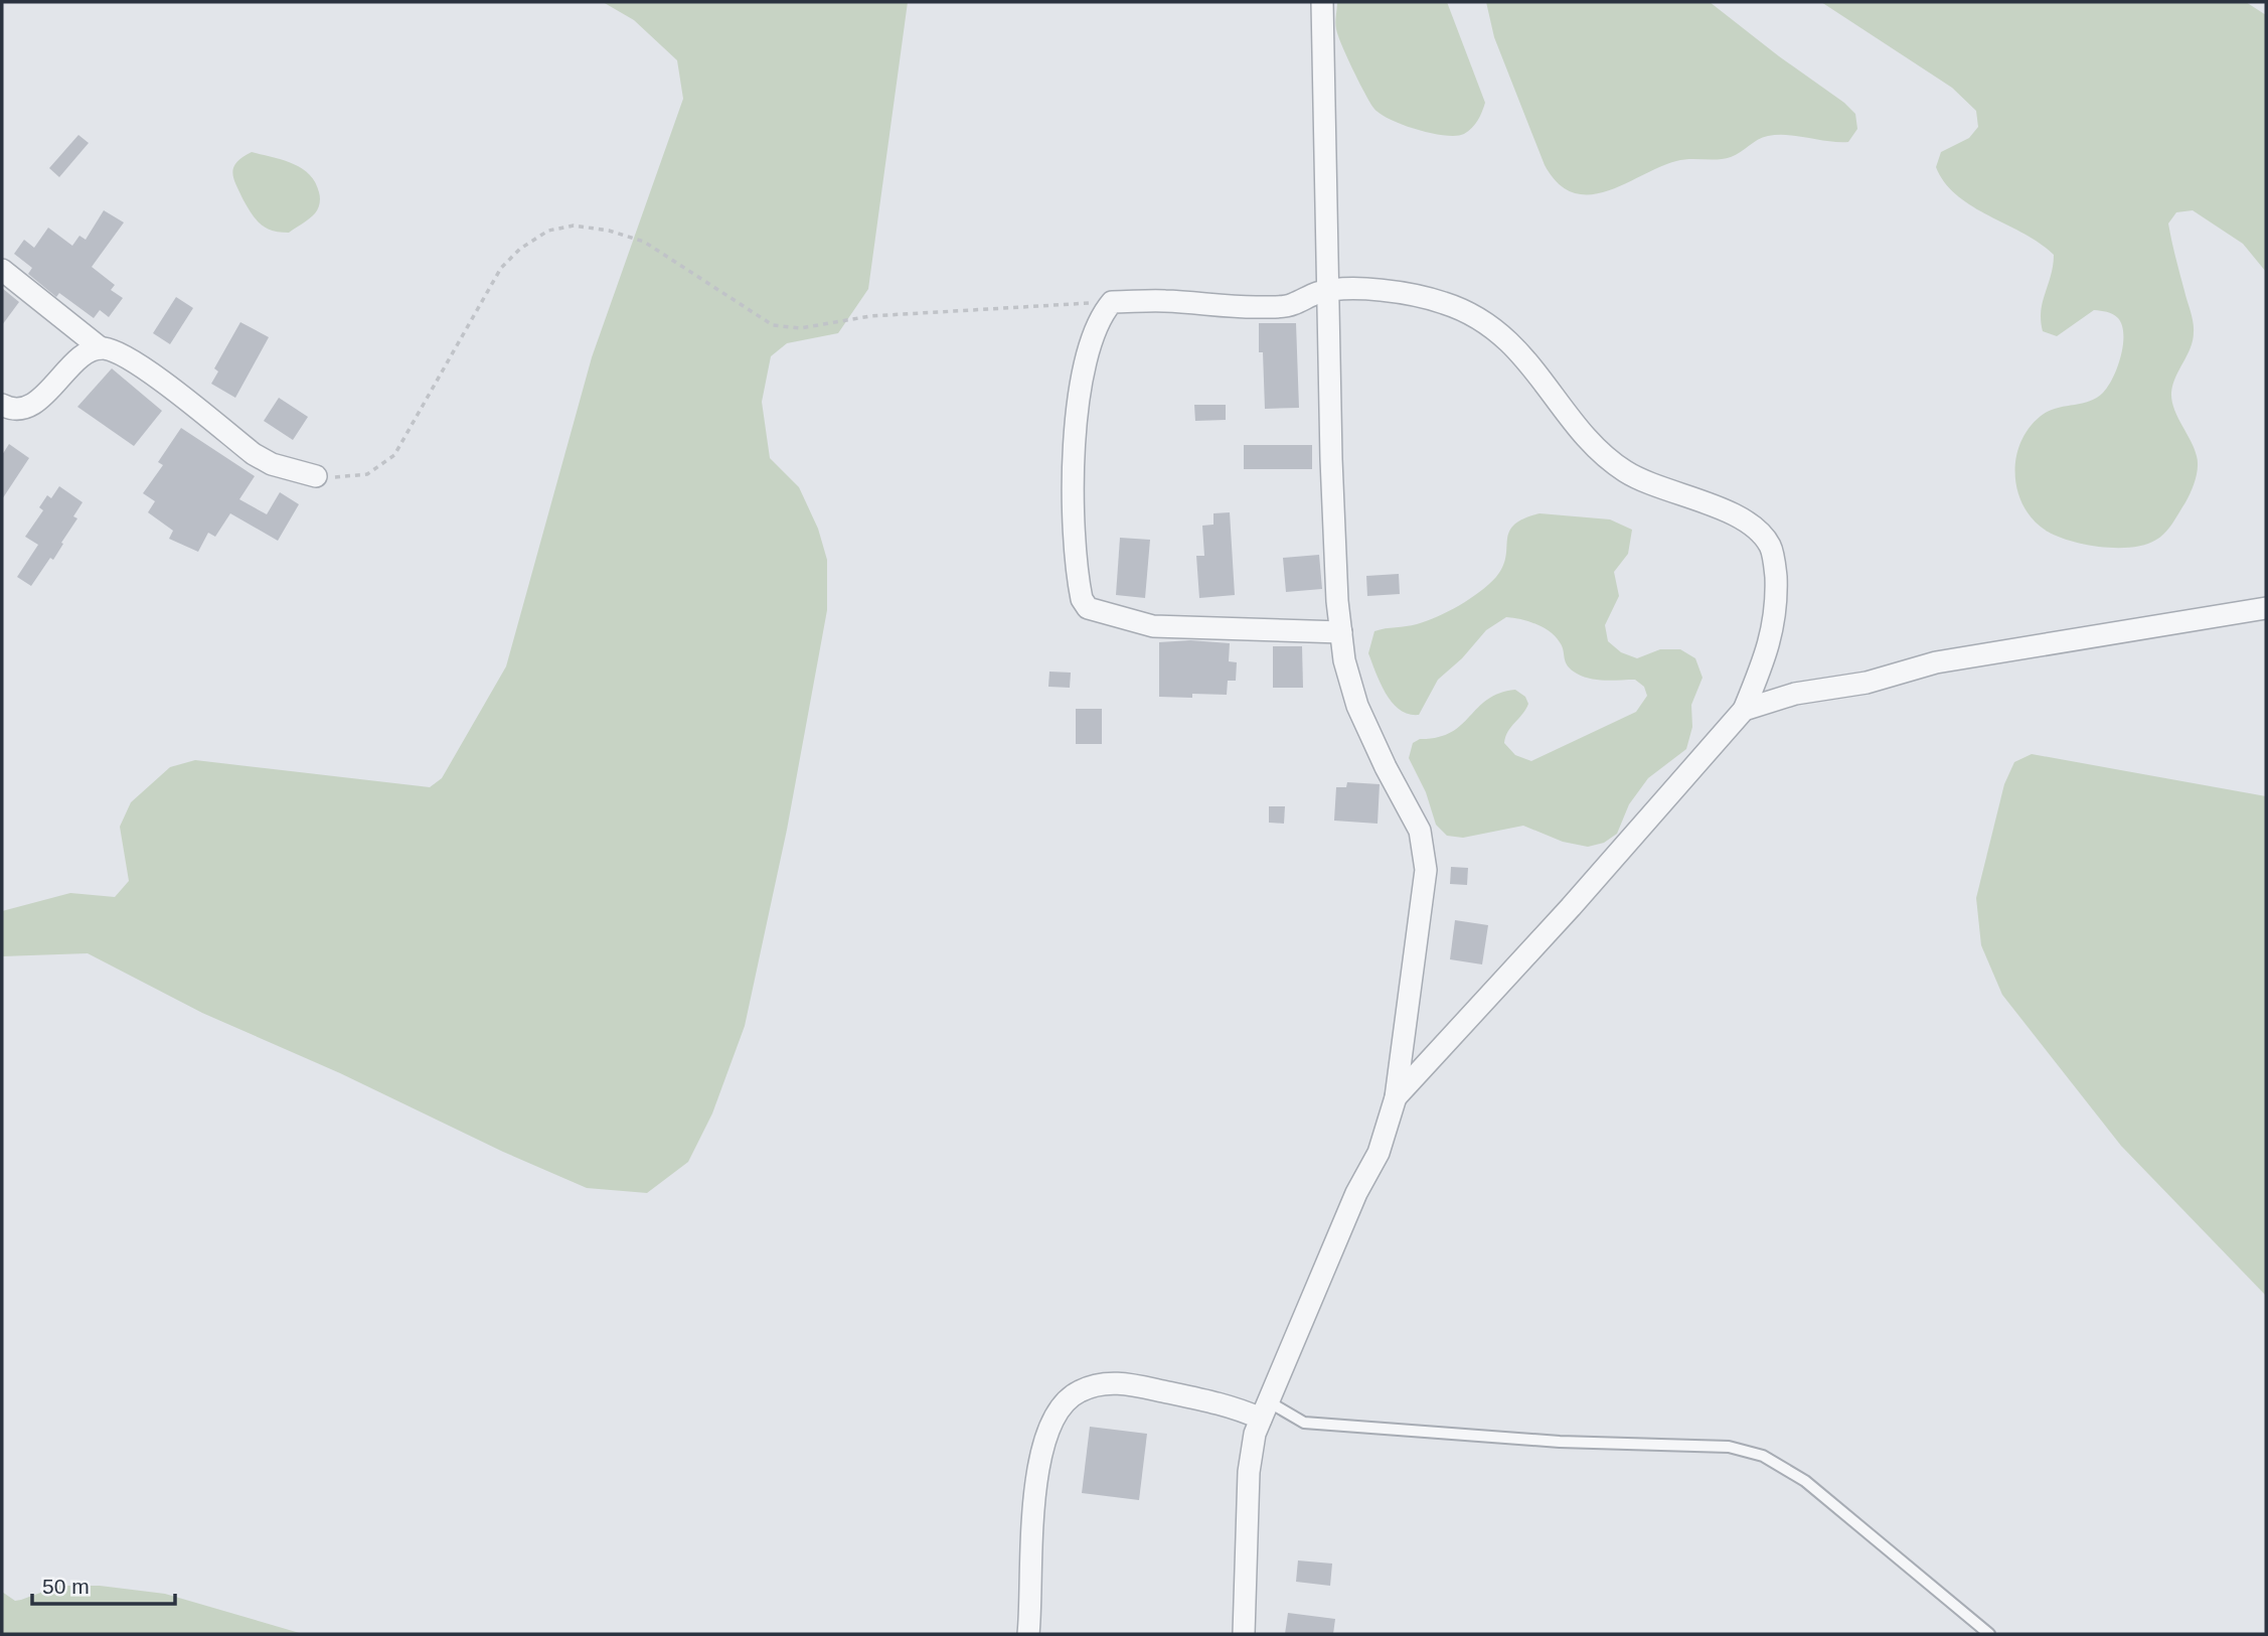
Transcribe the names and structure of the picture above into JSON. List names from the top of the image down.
{
  "scale_bar": "50 m"
}
